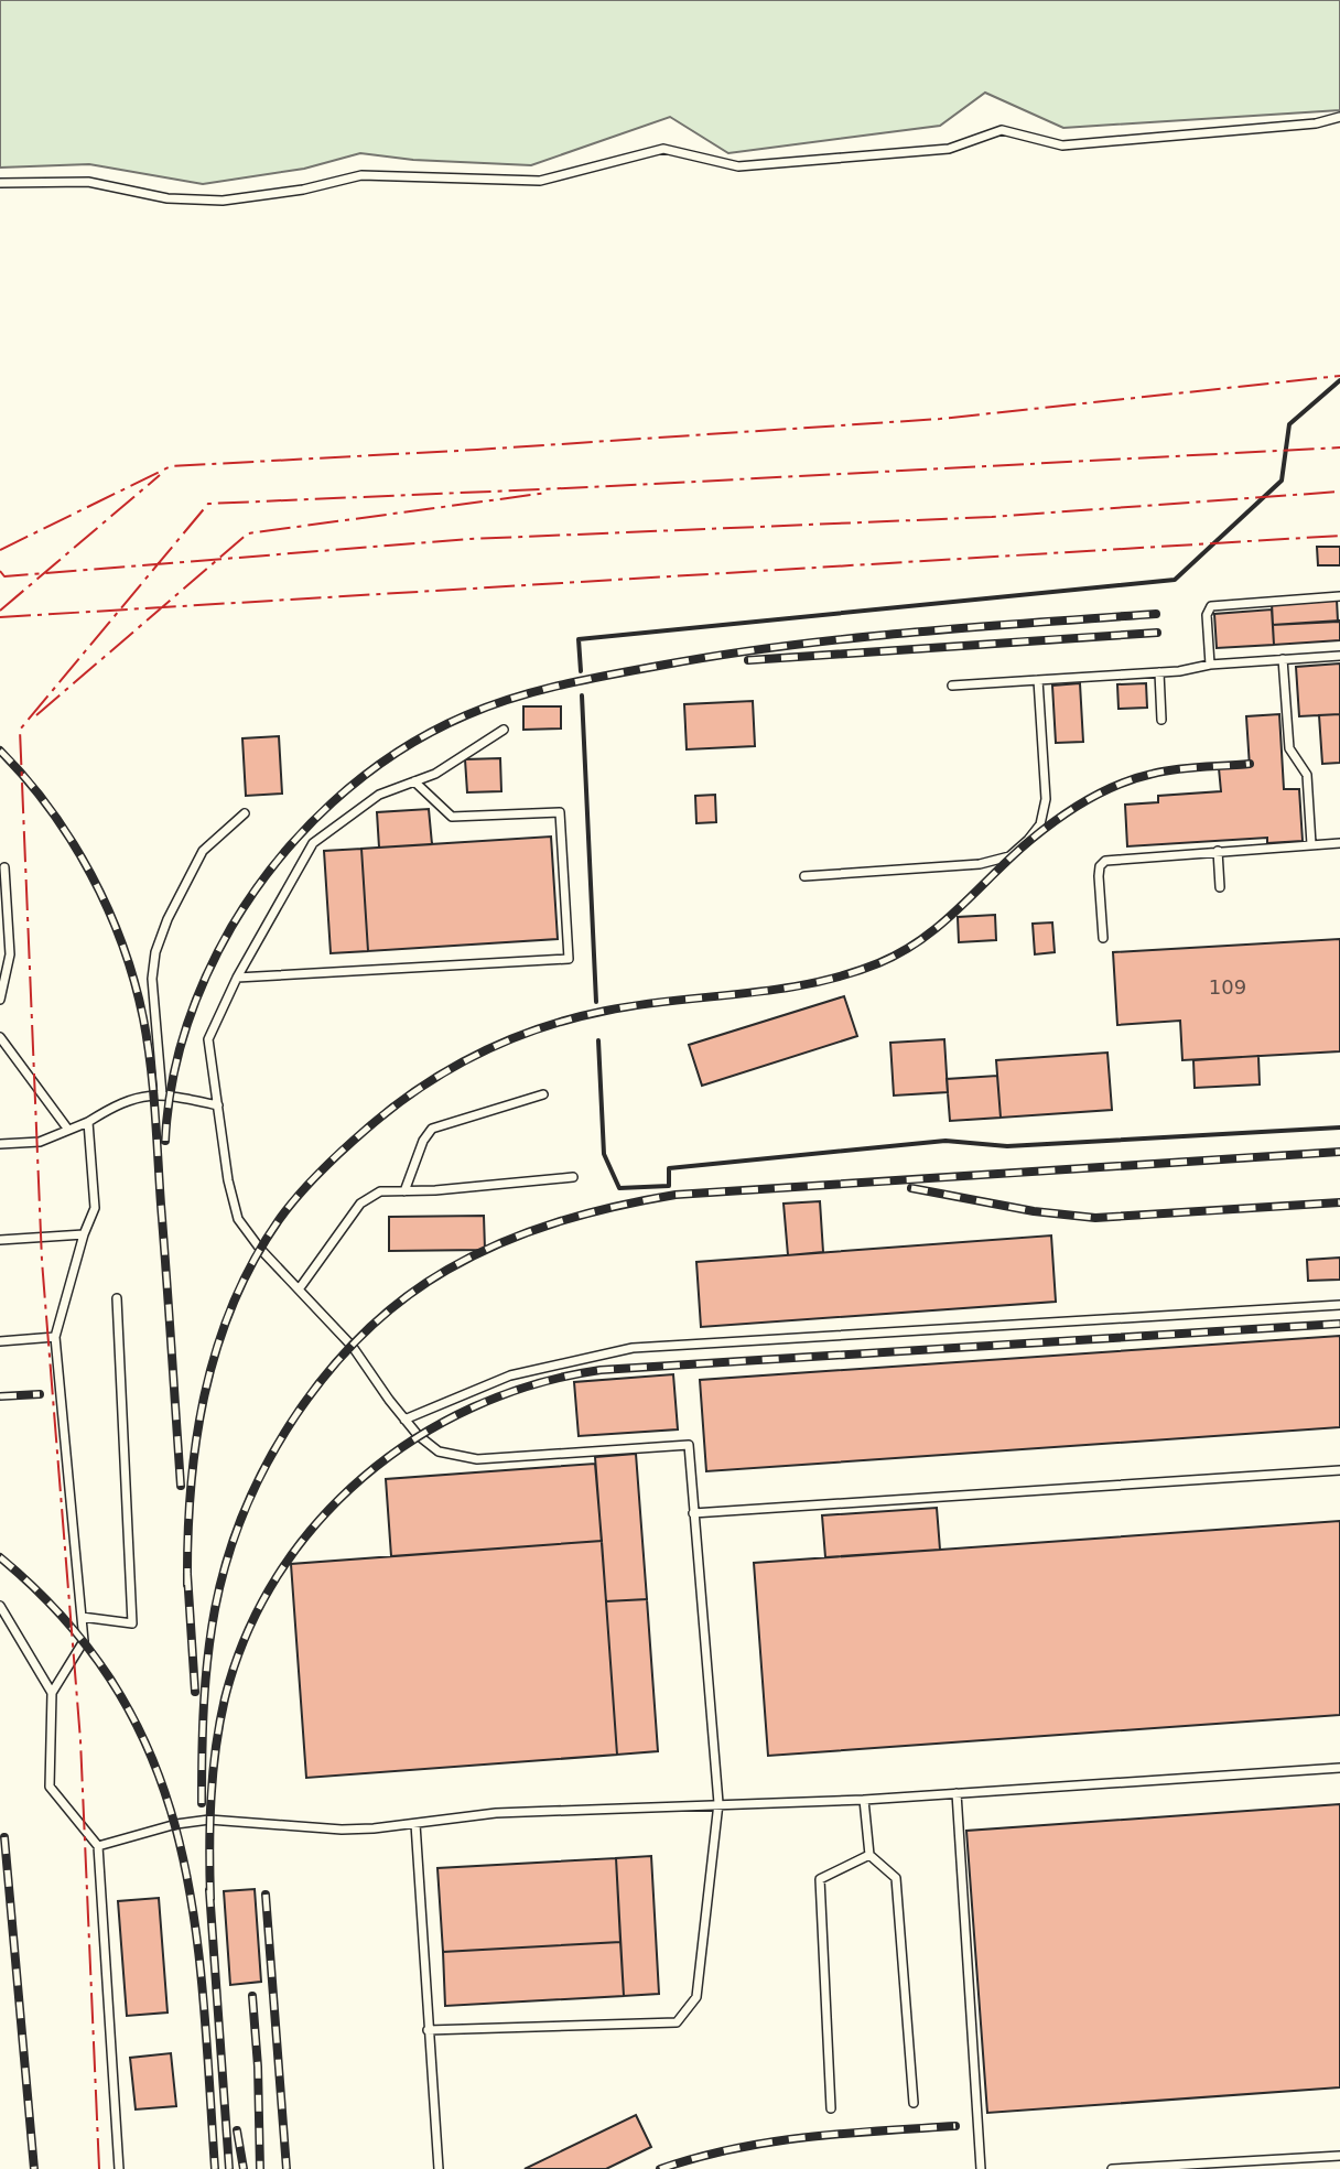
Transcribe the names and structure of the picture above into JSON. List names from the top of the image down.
{
  "house_numbers": ["109"]
}
